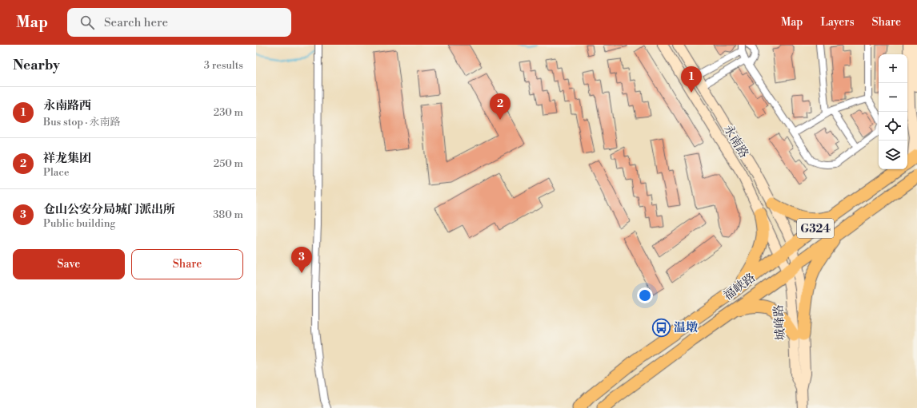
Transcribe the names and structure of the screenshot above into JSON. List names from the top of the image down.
{
  "streets": {
    "highway": ["G324", "福峡路"],
    "main road": ["永南路", "城峰路"]
  },
  "crossings": [
    ["永南路", "福峡路"],
    ["永南路", "城峰路"],
    ["福峡路", "城峰路"]
  ],
  "places": {
    "bus stop": ["温墩"]
  },
  "page": {
    "header": "Map",
    "search": "Search here",
    "nav": ["Map", "Layers", "Share"],
    "heading": ["Nearby", "3 results"],
    "map_buttons": ["+", "−"],
    "pins": ["1", "2", "3"],
    "list": [
      {
        "mark": "1",
        "name": "永南路西",
        "note": "Bus stop · 永南路",
        "value": "230 m"
      },
      {
        "mark": "2",
        "name": "祥龙集团",
        "note": "Place",
        "value": "250 m"
      },
      {
        "mark": "3",
        "name": "仓山公安分局城门派出所",
        "note": "Public building",
        "value": "380 m"
      }
    ],
    "buttons": ["Save", "Share"]
  }
}
